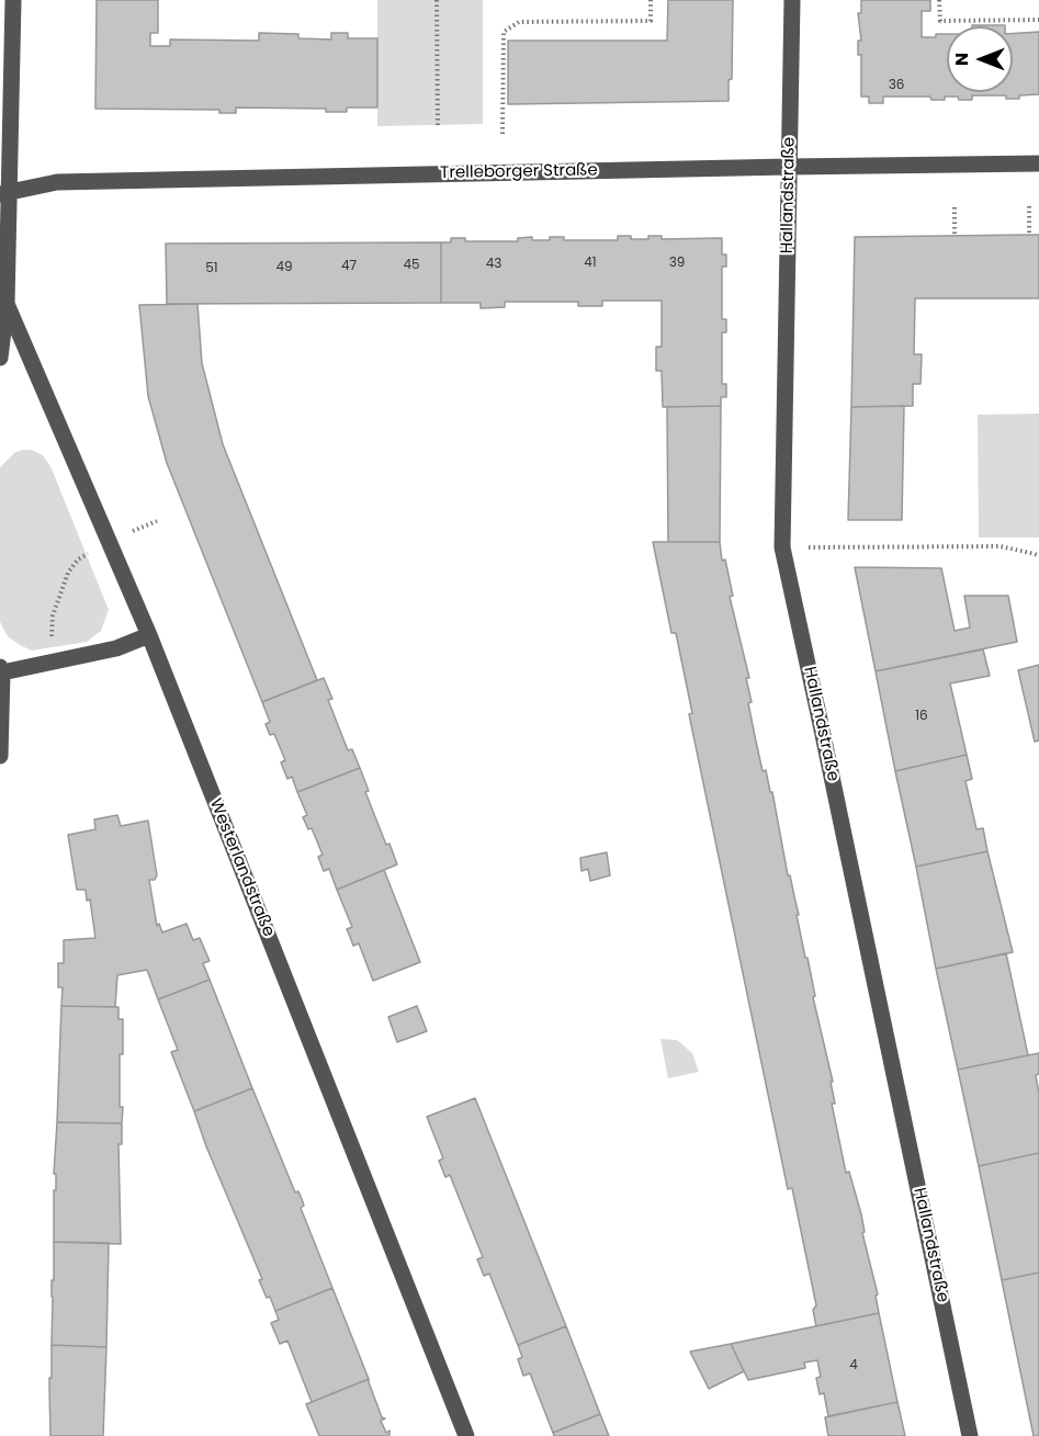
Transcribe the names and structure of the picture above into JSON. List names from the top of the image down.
{
  "streets": {
    "street": ["Trelleborger Straße", "Hallandstraße", "Westerlandstraße"]
  },
  "crossings": [
    ["Trelleborger Straße", "Hallandstraße"]
  ],
  "house_numbers": [
    "36",
    "41",
    "39",
    "43",
    "45",
    "47",
    "49",
    "51",
    "16",
    "4"
  ],
  "north": "left"
}
